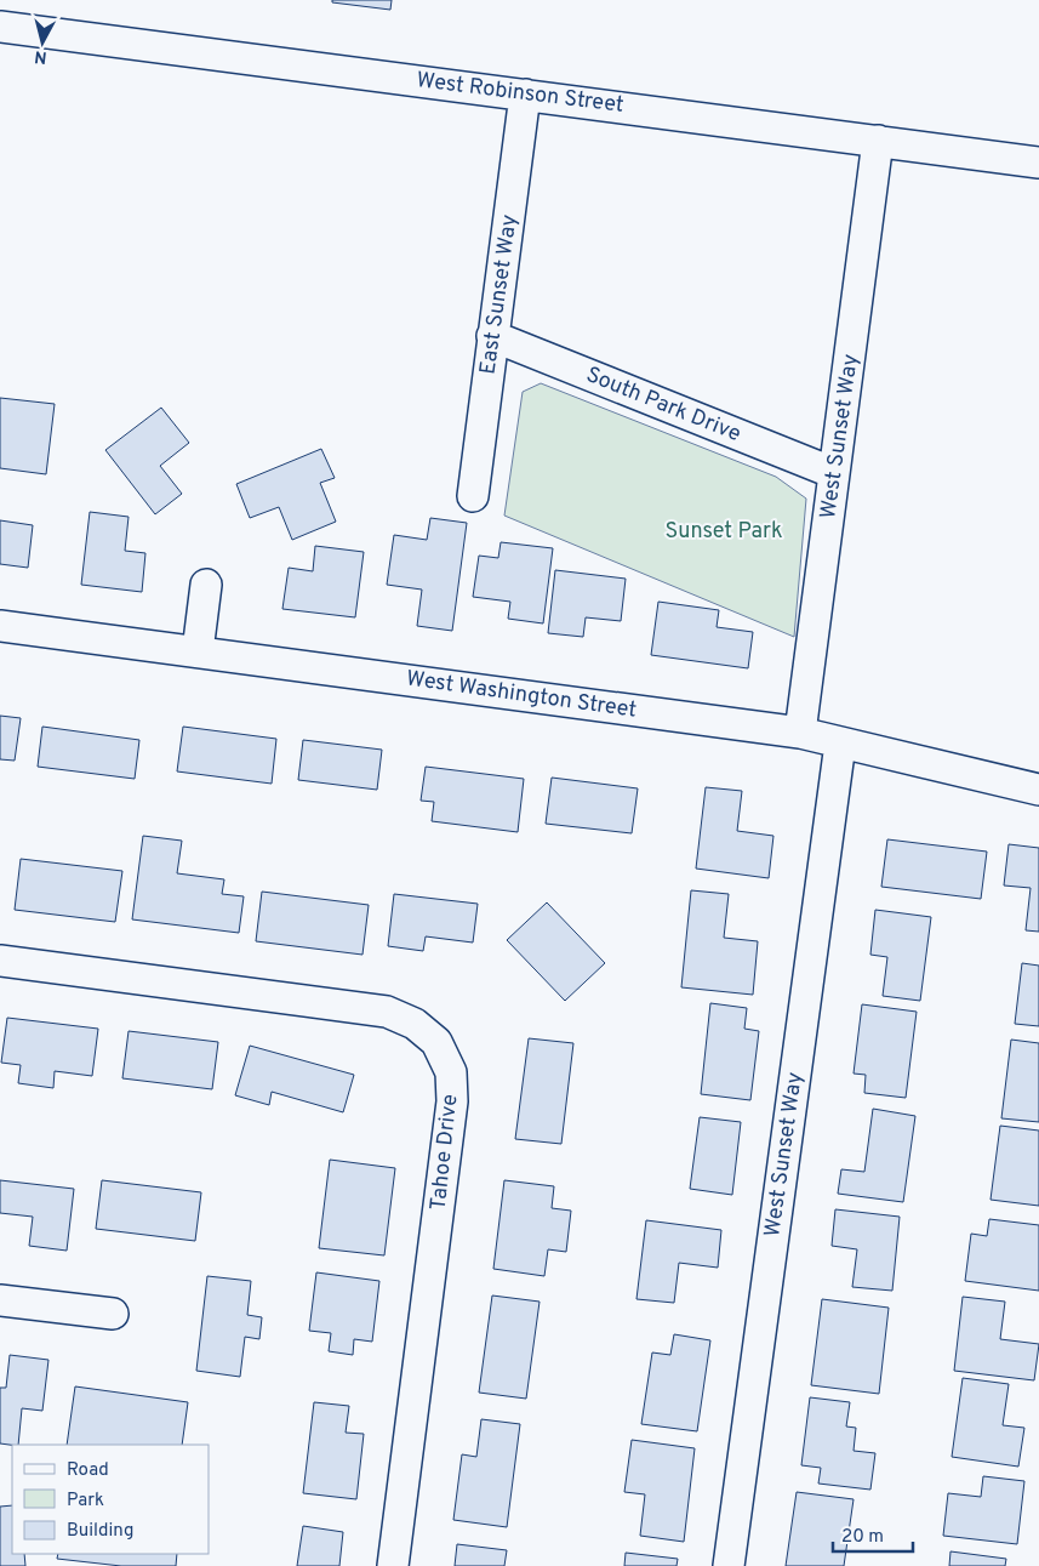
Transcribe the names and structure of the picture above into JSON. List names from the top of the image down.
{
  "streets": {
    "street": [
      "West Robinson Street",
      "East Sunset Way",
      "South Park Drive",
      "West Sunset Way",
      "West Washington Street",
      "Tahoe Drive"
    ]
  },
  "crossings": [
    ["West Robinson Street", "East Sunset Way"],
    ["West Robinson Street", "West Sunset Way"],
    ["East Sunset Way", "South Park Drive"],
    ["South Park Drive", "West Sunset Way"],
    ["West Sunset Way", "West Washington Street"]
  ],
  "parks": ["Sunset Park"],
  "legend": ["Road", "Park", "Building"],
  "scale_bar": "20 m",
  "north": "bottom"
}
